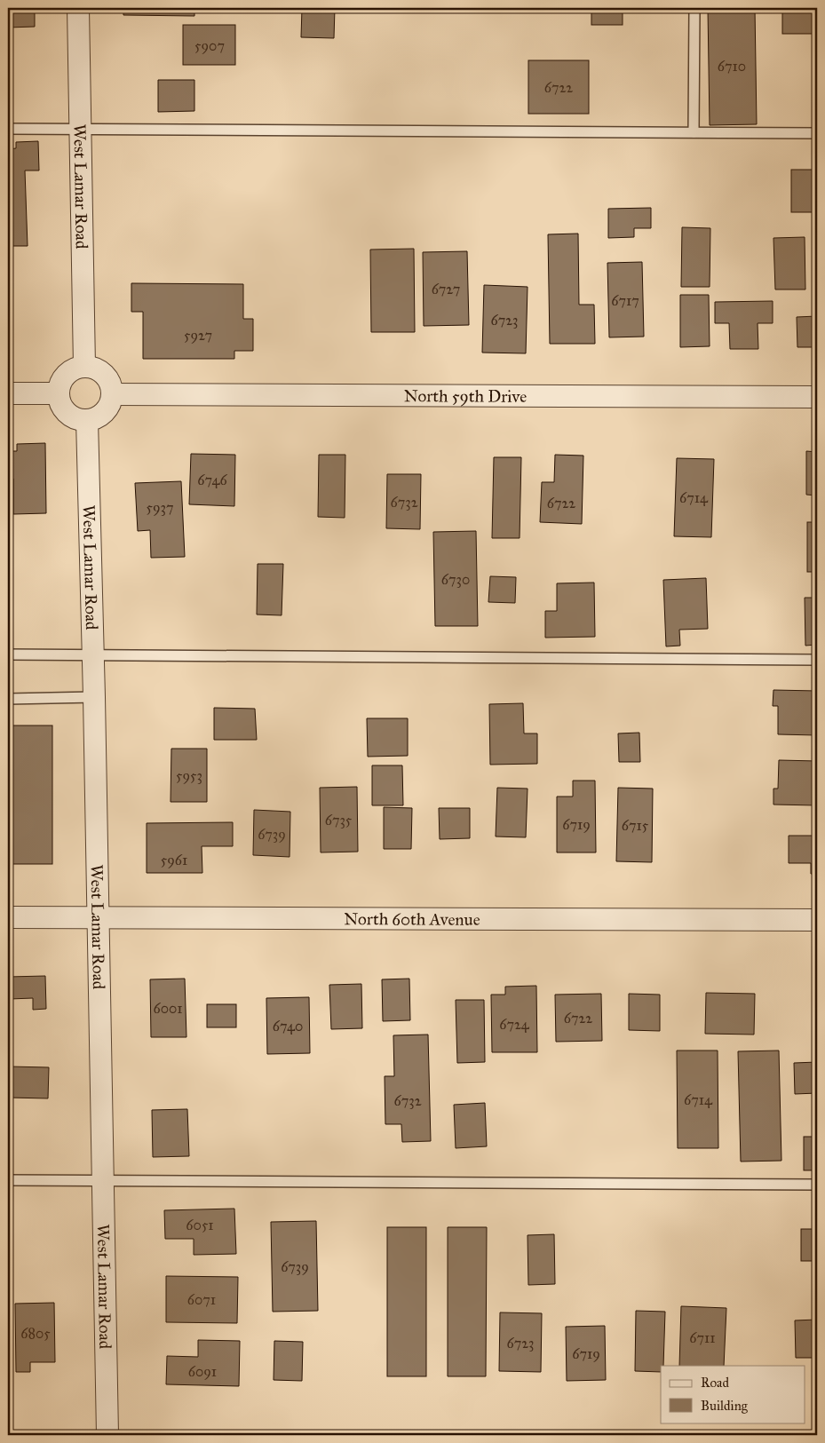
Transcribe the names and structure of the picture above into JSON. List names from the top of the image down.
{
  "streets": {
    "street": ["West Lamar Road", "North 59th Drive", "North 60th Avenue"]
  },
  "crossings": [
    ["West Lamar Road", "North 59th Drive"],
    ["West Lamar Road", "North 60th Avenue"]
  ],
  "house_numbers": [
    "5907",
    "6710",
    "6722",
    "6727",
    "6717",
    "6723",
    "5927",
    "6746",
    "6714",
    "6732",
    "6722",
    "5937",
    "6730",
    "5953",
    "6735",
    "6719",
    "6715",
    "6739",
    "5961",
    "6001",
    "6722",
    "6724",
    "6740",
    "6714",
    "6732",
    "6051",
    "6739",
    "6071",
    "6805",
    "6711",
    "6723",
    "6719",
    "6091"
  ],
  "legend": ["Road", "Building"]
}
